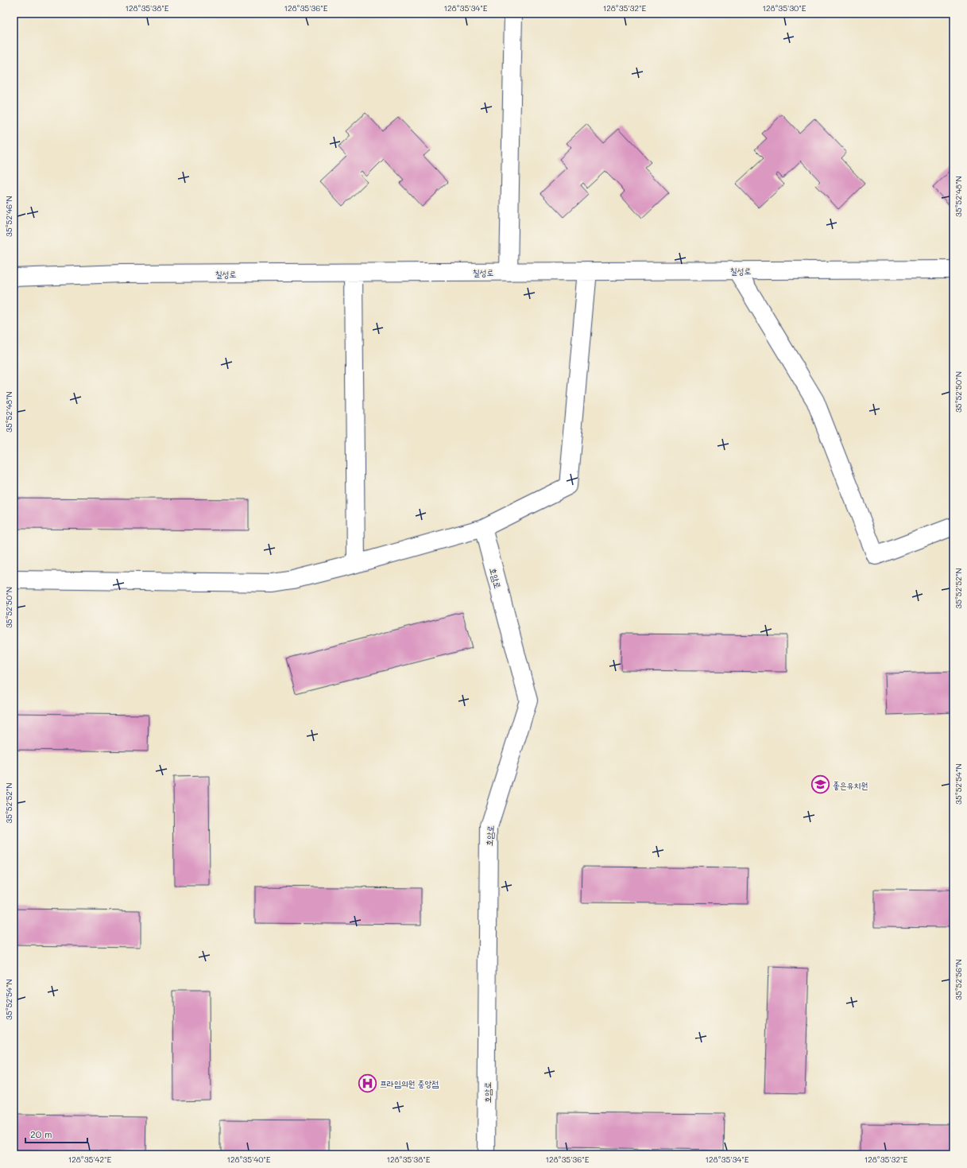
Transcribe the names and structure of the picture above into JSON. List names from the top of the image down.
{
  "streets": {
    "street": ["칠성로", "호암로"]
  },
  "places": {
    "school or university": ["좋은유치원"],
    "hospital": ["프라임의원 중앙점"]
  },
  "scale_bar": "20 m",
  "coordinates": [
    "128°35'38\"E",
    "128°35'36\"E",
    "128°35'34\"E",
    "128°35'32\"E",
    "128°35'30\"E",
    "35°52'48\"N",
    "35°52'46\"N",
    "35°52'50\"N",
    "35°52'52\"N",
    "35°52'54\"N",
    "35°52'56\"N",
    "128°35'42\"E",
    "128°35'40\"E"
  ]
}
